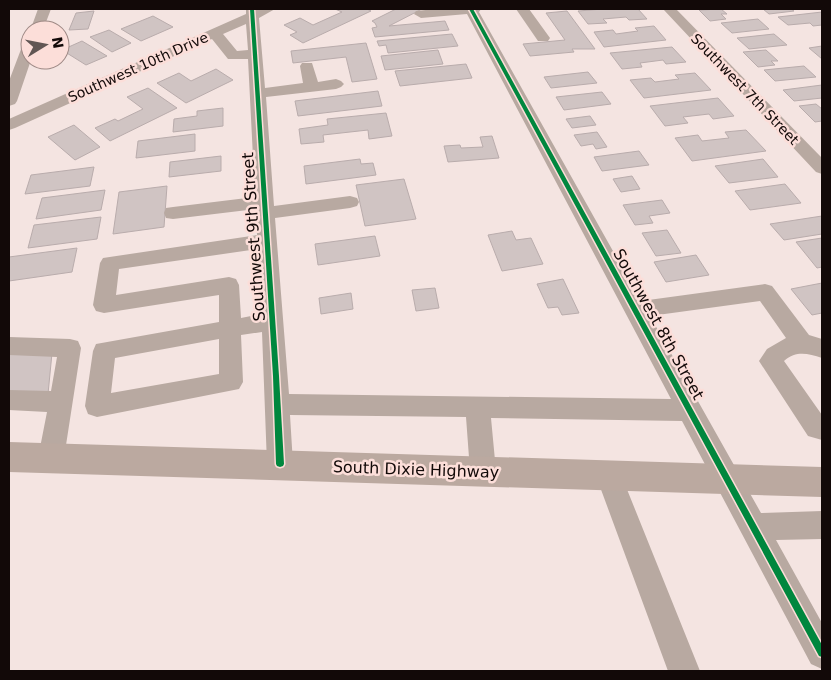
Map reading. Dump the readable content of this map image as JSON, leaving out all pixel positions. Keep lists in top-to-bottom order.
{
  "streets": {
    "main road": ["South Dixie Highway"],
    "street": [
      "Southwest 10th Drive",
      "Southwest 7th Street",
      "Southwest 9th Street",
      "Southwest 8th Street"
    ]
  },
  "crossings": [
    ["Southwest 10th Drive", "Southwest 9th Street"],
    ["Southwest 9th Street", "South Dixie Highway"],
    ["Southwest 8th Street", "South Dixie Highway"]
  ],
  "north": "right"
}
